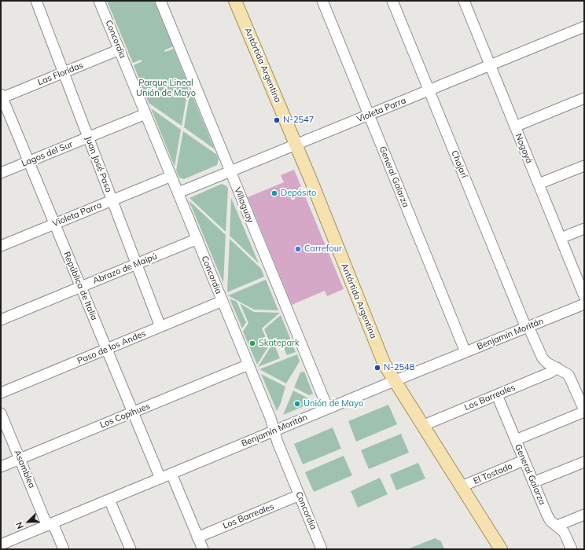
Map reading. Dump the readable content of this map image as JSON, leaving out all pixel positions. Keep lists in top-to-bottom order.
{
  "streets": {
    "main road": ["Antártida Argentina"],
    "street": [
      "Concordia",
      "Las Floridas",
      "Violeta Parra",
      "Nogoyá",
      "Lagos del Sur",
      "Juan José Paso",
      "Chajarí",
      "General Galarza",
      "Villaguay",
      "Abrazo de Maipú",
      "República de Italia",
      "Benjamín Moritán",
      "Paso de los Andes",
      "Los Barreales",
      "Los Copihues",
      "Asamblea",
      "El Tostado"
    ]
  },
  "crossings": [
    ["Concordia", "Las Floridas"],
    ["Concordia", "Violeta Parra"],
    ["Concordia", "Lagos del Sur"],
    ["Concordia", "Abrazo de Maipú"],
    ["Concordia", "Benjamín Moritán"],
    ["Concordia", "Paso de los Andes"],
    ["Concordia", "Los Barreales"],
    ["Concordia", "Los Copihues"],
    ["Antártida Argentina", "Violeta Parra"],
    ["Antártida Argentina", "Benjamín Moritán"],
    ["Antártida Argentina", "Los Barreales"],
    ["Antártida Argentina", "El Tostado"],
    ["Las Floridas", "Juan José Paso"],
    ["Las Floridas", "República de Italia"],
    ["Violeta Parra", "Nogoyá"],
    ["Violeta Parra", "Juan José Paso"],
    ["Violeta Parra", "Chajarí"],
    ["Violeta Parra", "General Galarza"],
    ["Violeta Parra", "Villaguay"],
    ["Violeta Parra", "República de Italia"],
    ["Lagos del Sur", "Juan José Paso"],
    ["Lagos del Sur", "República de Italia"],
    ["Juan José Paso", "Abrazo de Maipú"],
    ["Juan José Paso", "Paso de los Andes"],
    ["Chajarí", "Benjamín Moritán"],
    ["Chajarí", "Los Barreales"],
    ["General Galarza", "Benjamín Moritán"],
    ["General Galarza", "Los Barreales"],
    ["General Galarza", "El Tostado"],
    ["Villaguay", "Benjamín Moritán"],
    ["Abrazo de Maipú", "República de Italia"],
    ["República de Italia", "Benjamín Moritán"],
    ["República de Italia", "Paso de los Andes"],
    ["República de Italia", "Los Copihues"],
    ["Benjamín Moritán", "Asamblea"],
    ["Los Copihues", "Asamblea"]
  ],
  "parks": ["Parque Lineal Unión de Mayo"],
  "places": [
    "N-2547",
    "Depósito",
    "Carrefour",
    "Skatepark",
    "N-2548",
    "Unión de Mayo"
  ],
  "north": "bottom left"
}
